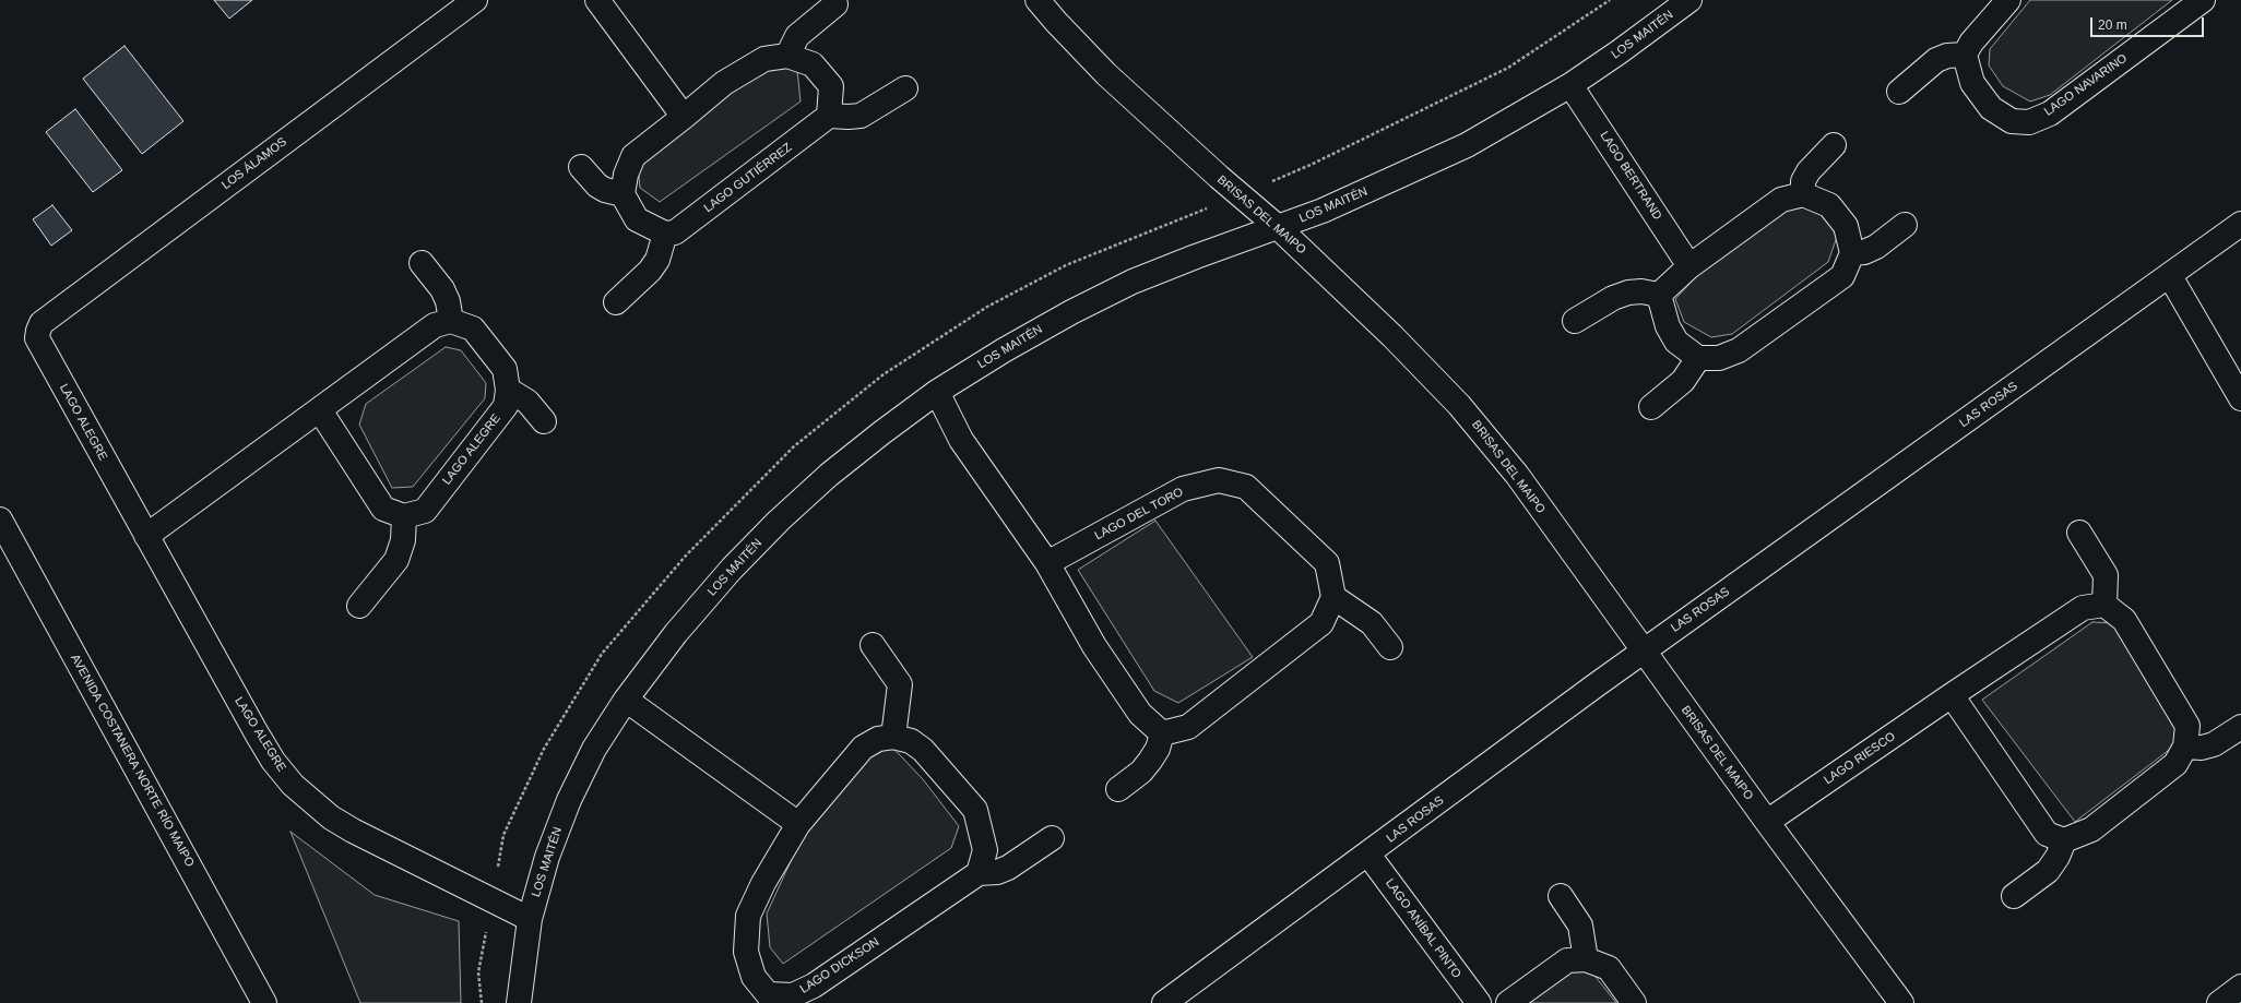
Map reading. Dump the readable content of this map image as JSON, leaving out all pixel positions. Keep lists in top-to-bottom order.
{
  "streets": {
    "street": [
      "LOS MAITÉN",
      "LAGO NAVARINO",
      "LOS ÁLAMOS",
      "LAGO BERTRAND",
      "LAGO GUTIÉRREZ",
      "BRISAS DEL MAIPO",
      "LAS ROSAS",
      "LAGO ALEGRE",
      "LAGO DEL TORO",
      "LAGO RIESCO",
      "AVENIDA COSTANERA NORTE RÍO MAIPO",
      "LAGO ANÍBAL PINTO",
      "LAGO DICKSON"
    ]
  },
  "crossings": [
    ["LOS MAITÉN", "LAGO BERTRAND"],
    ["LOS MAITÉN", "BRISAS DEL MAIPO"],
    ["LOS MAITÉN", "LAGO ALEGRE"],
    ["LOS ÁLAMOS", "LAGO ALEGRE"],
    ["BRISAS DEL MAIPO", "LAS ROSAS"],
    ["BRISAS DEL MAIPO", "LAGO RIESCO"],
    ["LAS ROSAS", "LAGO ANÍBAL PINTO"]
  ],
  "scale_bar": "20 m"
}
